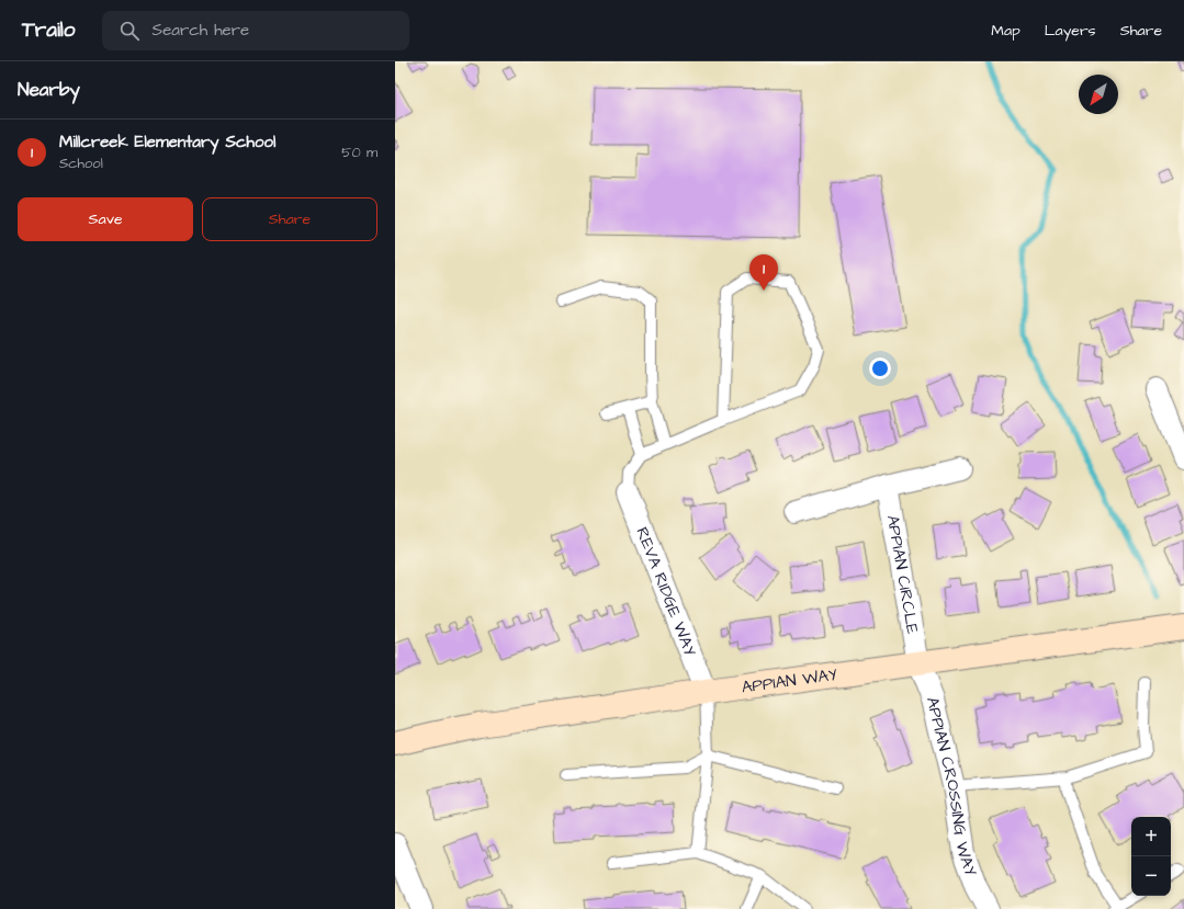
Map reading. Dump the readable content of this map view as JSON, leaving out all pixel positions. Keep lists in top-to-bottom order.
{
  "streets": {
    "street": [
      "APPIAN CIRCLE",
      "REVA RIDGE WAY",
      "APPIAN WAY",
      "APPIAN CROSSING WAY"
    ]
  },
  "crossings": [
    ["APPIAN CIRCLE", "APPIAN WAY"],
    ["APPIAN CIRCLE", "APPIAN CROSSING WAY"],
    ["REVA RIDGE WAY", "APPIAN WAY"],
    ["APPIAN WAY", "APPIAN CROSSING WAY"]
  ],
  "north": "bottom left",
  "page": {
    "header": "Trailo",
    "search": "Search here",
    "nav": ["Map", "Layers", "Share"],
    "heading": "Nearby",
    "list": [
      {
        "mark": "1",
        "name": "Millcreek Elementary School",
        "note": "School",
        "value": "50 m"
      }
    ],
    "buttons": ["Save", "Share"],
    "pins": "1",
    "map_buttons": ["+", "−"]
  }
}
